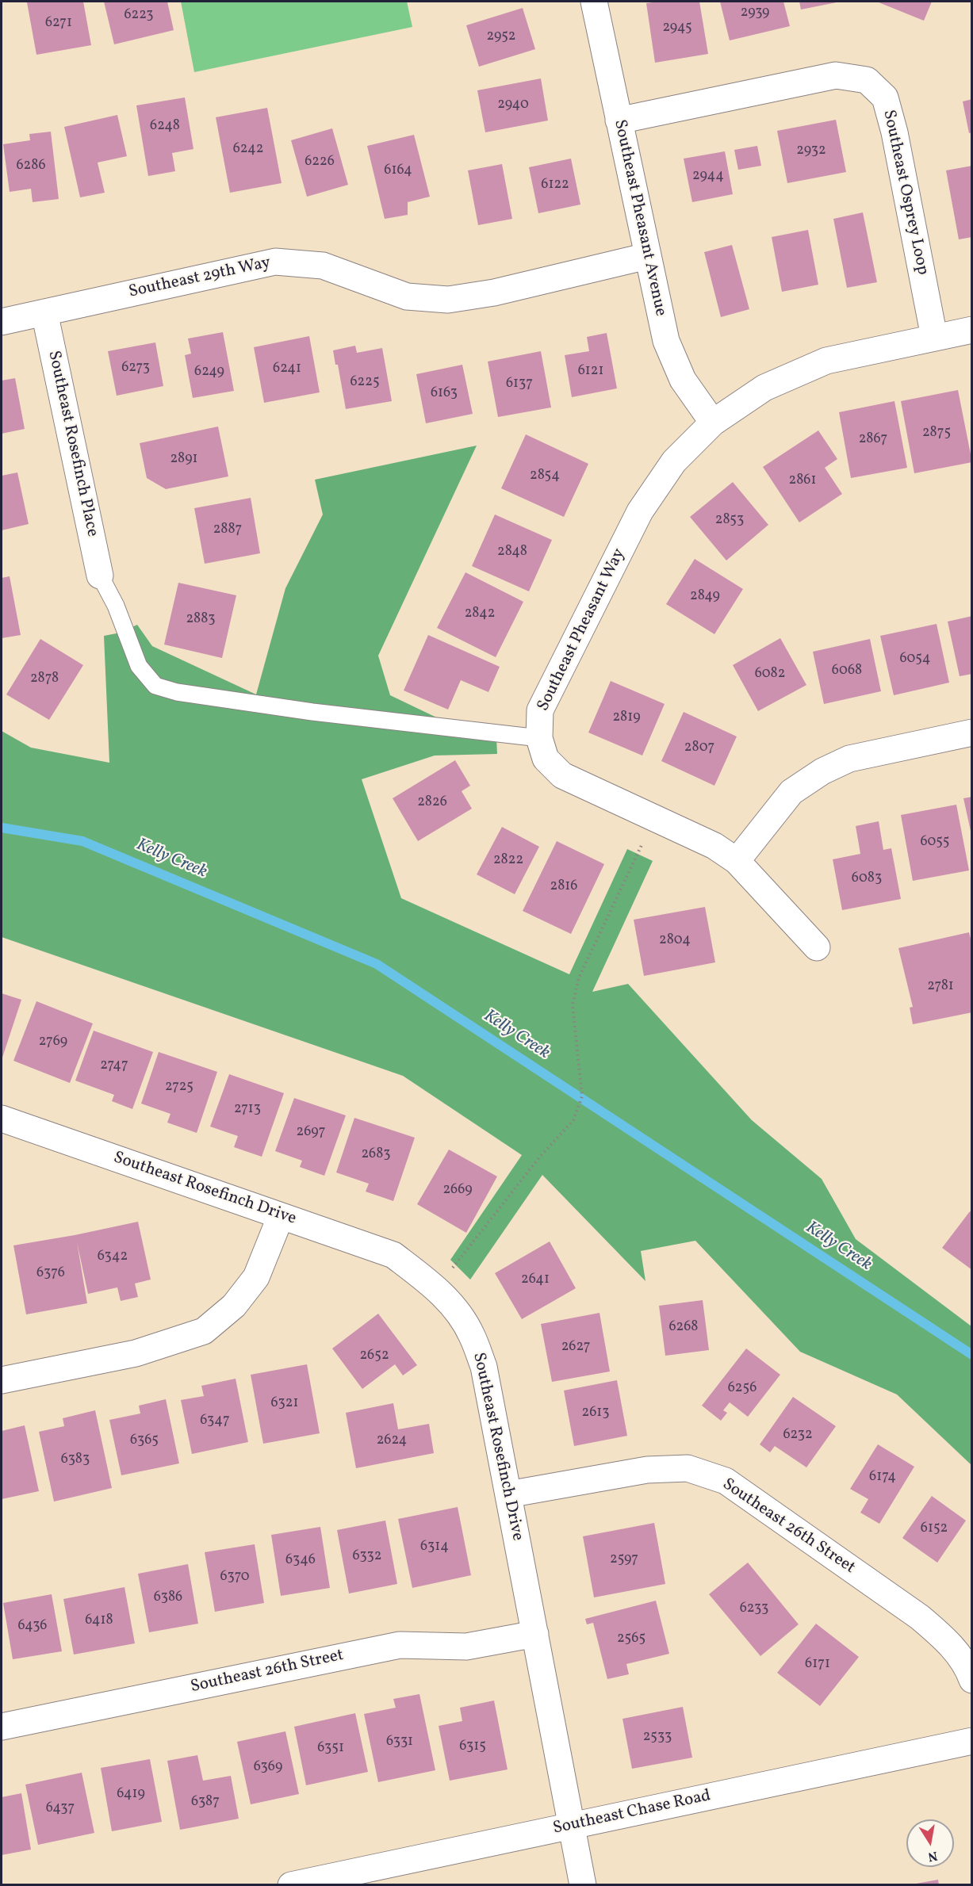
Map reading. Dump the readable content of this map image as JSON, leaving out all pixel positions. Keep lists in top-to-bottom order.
{
  "streets": {
    "street": [
      "Southeast Osprey Loop",
      "Southeast Pheasant Avenue",
      "Southeast 29th Way",
      "Southeast Rosefinch Place",
      "Southeast Pheasant Way",
      "Southeast Rosefinch Drive",
      "Southeast 26th Street",
      "Southeast Chase Road"
    ]
  },
  "crossings": [
    ["Southeast Osprey Loop", "Southeast Pheasant Avenue"],
    ["Southeast Osprey Loop", "Southeast Pheasant Way"],
    ["Southeast Pheasant Avenue", "Southeast 29th Way"],
    ["Southeast Pheasant Avenue", "Southeast Pheasant Way"],
    ["Southeast 29th Way", "Southeast Rosefinch Place"],
    ["Southeast Rosefinch Drive", "Southeast 26th Street"],
    ["Southeast Rosefinch Drive", "Southeast Chase Road"]
  ],
  "water": ["Kelly Creek"],
  "house_numbers": [
    "2939",
    "6223",
    "6271",
    "2945",
    "2952",
    "2940",
    "6248",
    "6242",
    "2932",
    "6226",
    "6286",
    "6164",
    "2944",
    "6122",
    "6273",
    "6241",
    "6121",
    "6249",
    "6225",
    "6137",
    "6163",
    "2875",
    "2867",
    "2891",
    "2854",
    "2861",
    "2853",
    "2887",
    "2848",
    "2849",
    "2842",
    "2883",
    "6054",
    "6068",
    "6082",
    "2878",
    "2819",
    "2807",
    "2826",
    "6055",
    "2822",
    "6083",
    "2816",
    "2804",
    "2781",
    "2769",
    "2747",
    "2725",
    "2713",
    "2697",
    "2683",
    "2669",
    "6342",
    "6376",
    "2641",
    "6268",
    "2627",
    "2652",
    "6256",
    "6321",
    "2613",
    "6347",
    "6232",
    "6365",
    "2624",
    "6383",
    "6174",
    "6152",
    "6314",
    "6332",
    "2597",
    "6346",
    "6370",
    "6386",
    "6233",
    "6418",
    "6436",
    "2565",
    "6171",
    "2533",
    "6331",
    "6315",
    "6351",
    "6369",
    "6419",
    "6387",
    "6437"
  ],
  "north": "bottom"
}
